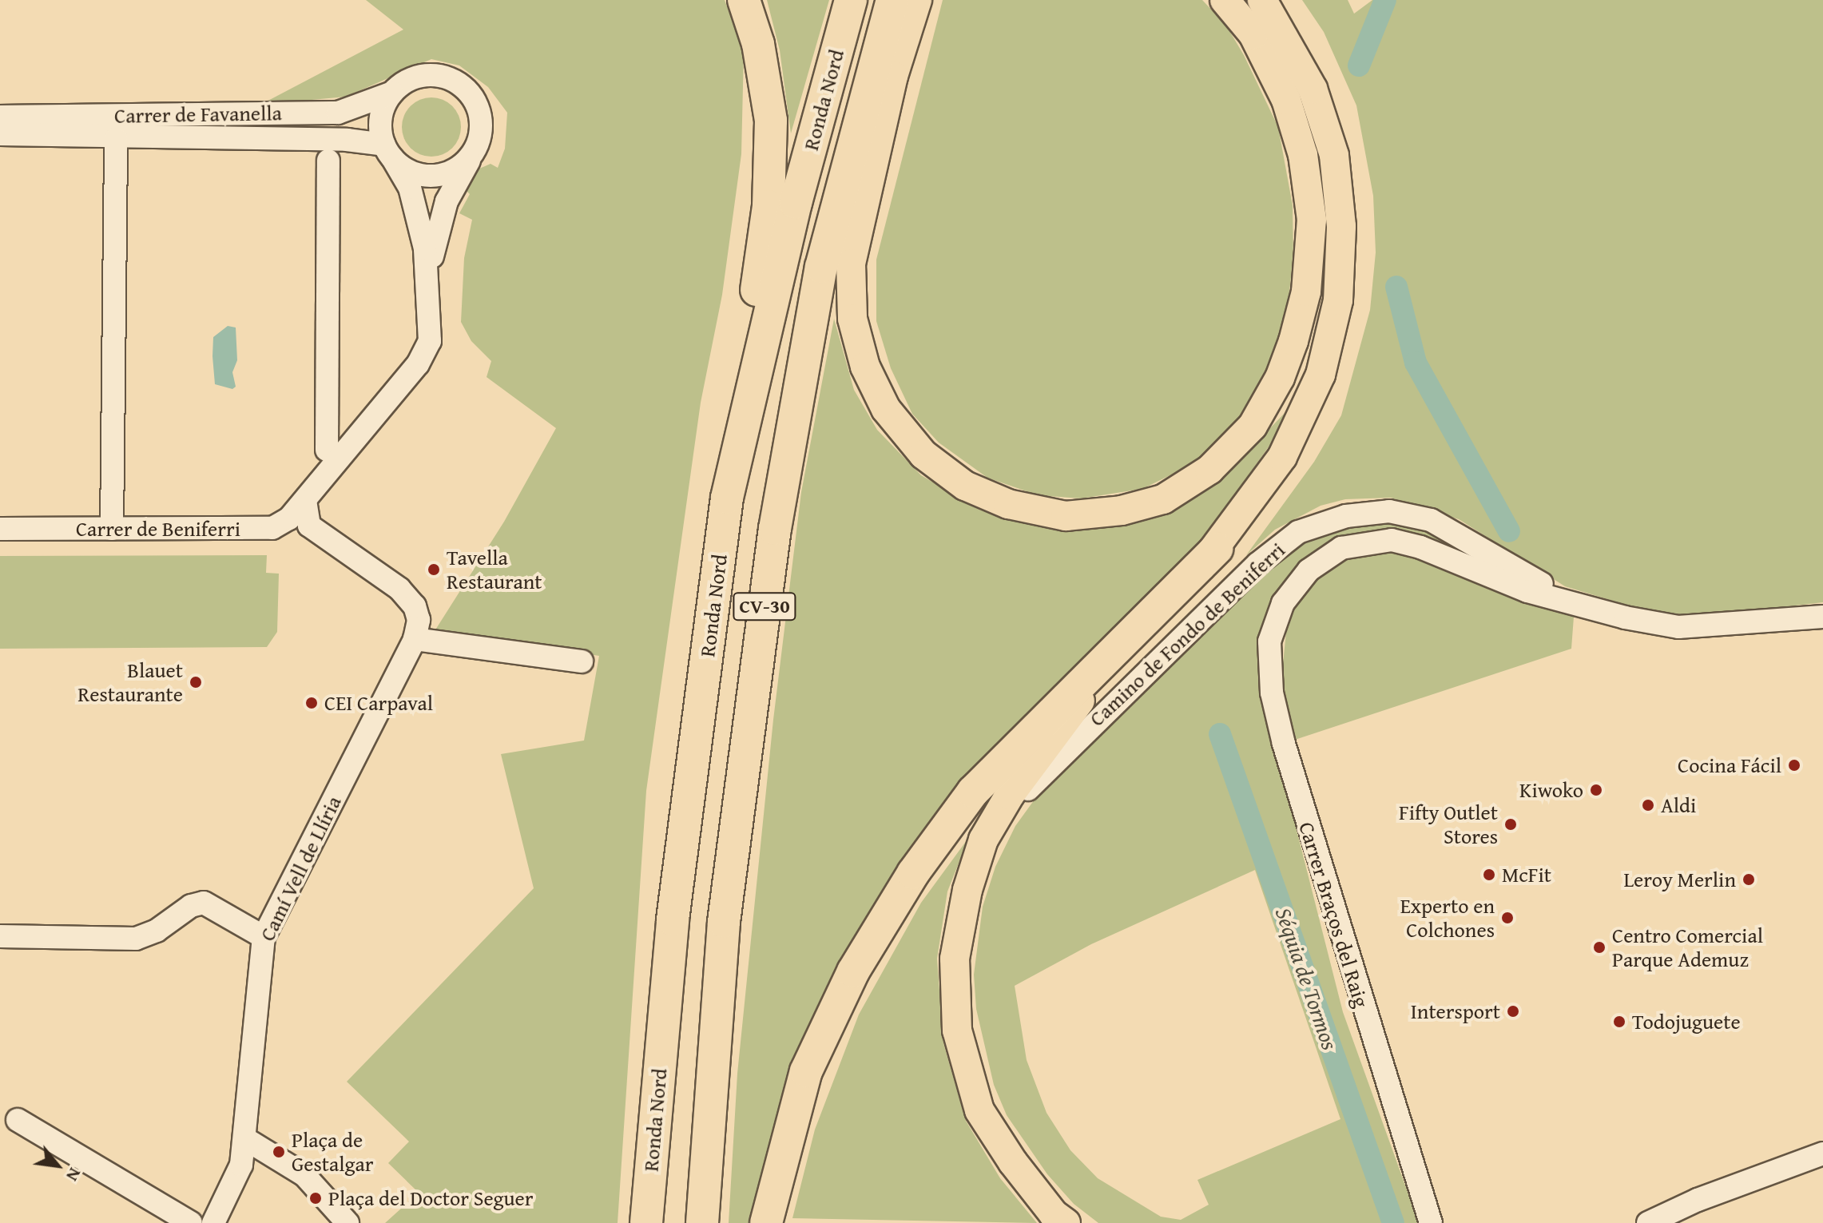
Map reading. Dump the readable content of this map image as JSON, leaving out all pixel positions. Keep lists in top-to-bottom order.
{
  "streets": {
    "highway": ["Ronda Nord", "CV-30"],
    "street": [
      "Carrer de Favanella",
      "Carrer de Beniferri",
      "Camino de Fondo de Beniferri",
      "Camí Vell de Llíria",
      "Carrer Braços del Raig"
    ]
  },
  "crossings": [
    ["Carrer de Favanella", "Carrer de Beniferri"],
    ["Camino de Fondo de Beniferri", "Carrer Braços del Raig"]
  ],
  "water": ["Séquia de Tormos"],
  "places": [
    "Tavella Restaurant",
    "Blauet Restaurante",
    "CEI Carpaval",
    "Cocina Fácil",
    "Kiwoko",
    "Aldi",
    "Fifty Outlet Stores",
    "McFit",
    "Leroy Merlin",
    "Experto en Colchones",
    "Centro Comercial Parque Ademuz",
    "Intersport",
    "Todojuguete",
    "Plaça de Gestalgar",
    "Plaça del Doctor Seguer"
  ],
  "north": "bottom right"
}
